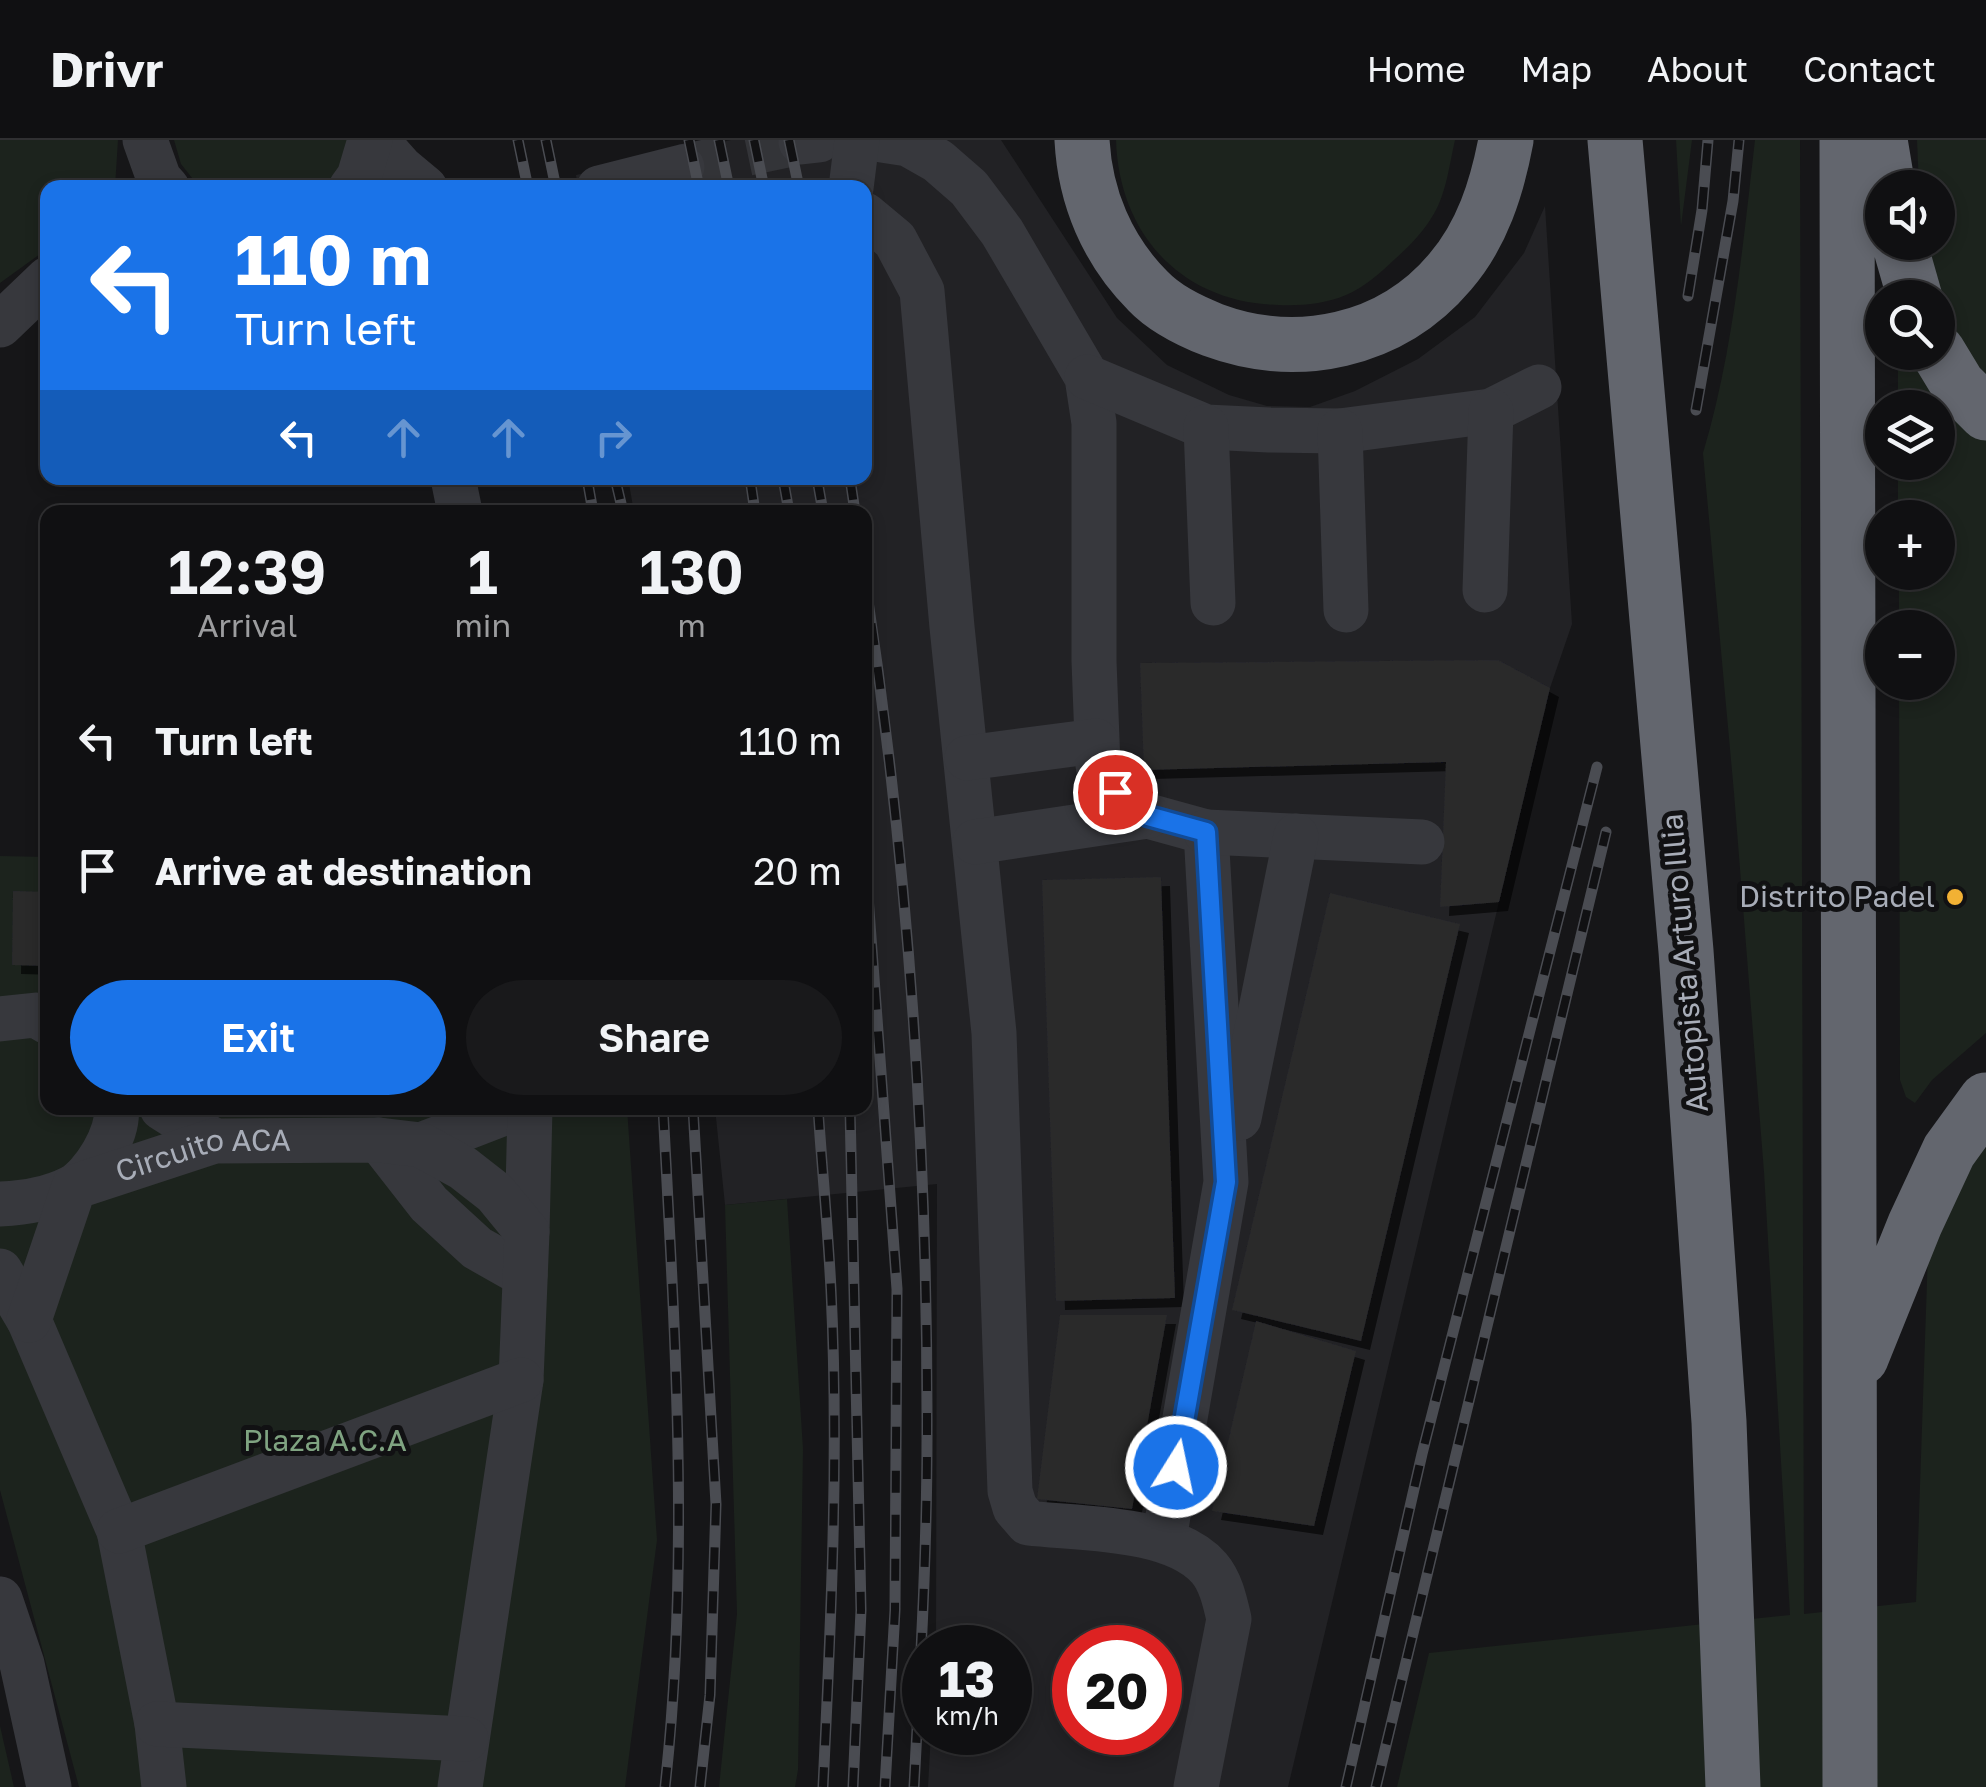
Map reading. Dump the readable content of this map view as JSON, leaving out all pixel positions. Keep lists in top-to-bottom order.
{
  "streets": {
    "highway": ["Autopista Arturo Illia"],
    "street": ["Circuito ACA"]
  },
  "parks": ["Plaza A.C.A"],
  "places": ["Distrito Padel"],
  "page": {
    "header": "Drivr",
    "nav": [
      "Home",
      "Map",
      "About",
      "Contact"
    ],
    "map_buttons": ["+", "−"],
    "turn": ["110 m", "Turn left"],
    "eta": [
      "12:39",
      "Arrival",
      "1",
      "min",
      "130",
      "m"
    ],
    "list": [
      {
        "name": "Turn left",
        "value": "110 m"
      },
      {
        "name": "Arrive at destination",
        "value": "20 m"
      }
    ],
    "buttons": ["Exit", "Share"],
    "speed": "13 km/h",
    "limit": "20"
  }
}
